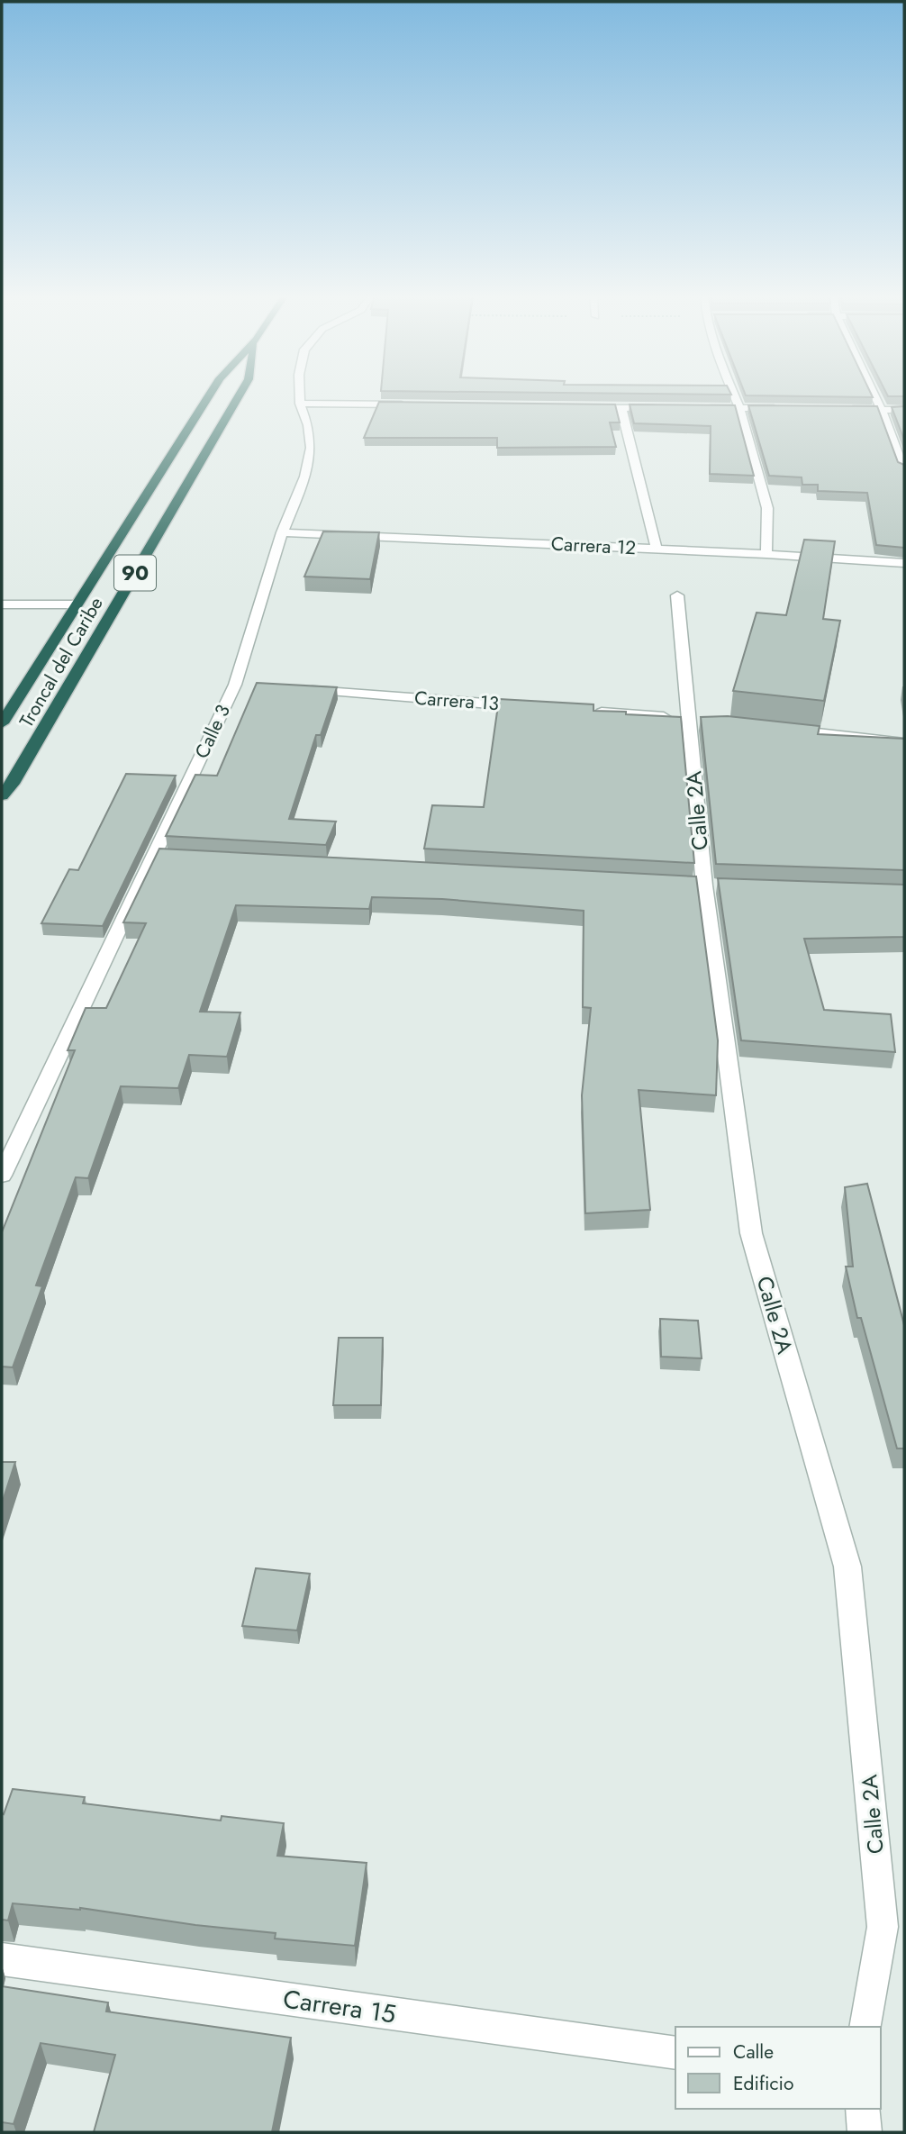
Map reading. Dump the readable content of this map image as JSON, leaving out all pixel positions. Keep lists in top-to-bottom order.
{
  "streets": {
    "highway": ["90", "Troncal del Caribe"],
    "street": [
      "Carrera 12",
      "Carrera 13",
      "Calle 3",
      "Calle 2A",
      "Carrera 15"
    ]
  },
  "crossings": [
    ["Carrera 12", "Calle 3"]
  ],
  "legend": ["Calle", "Edificio"]
}
